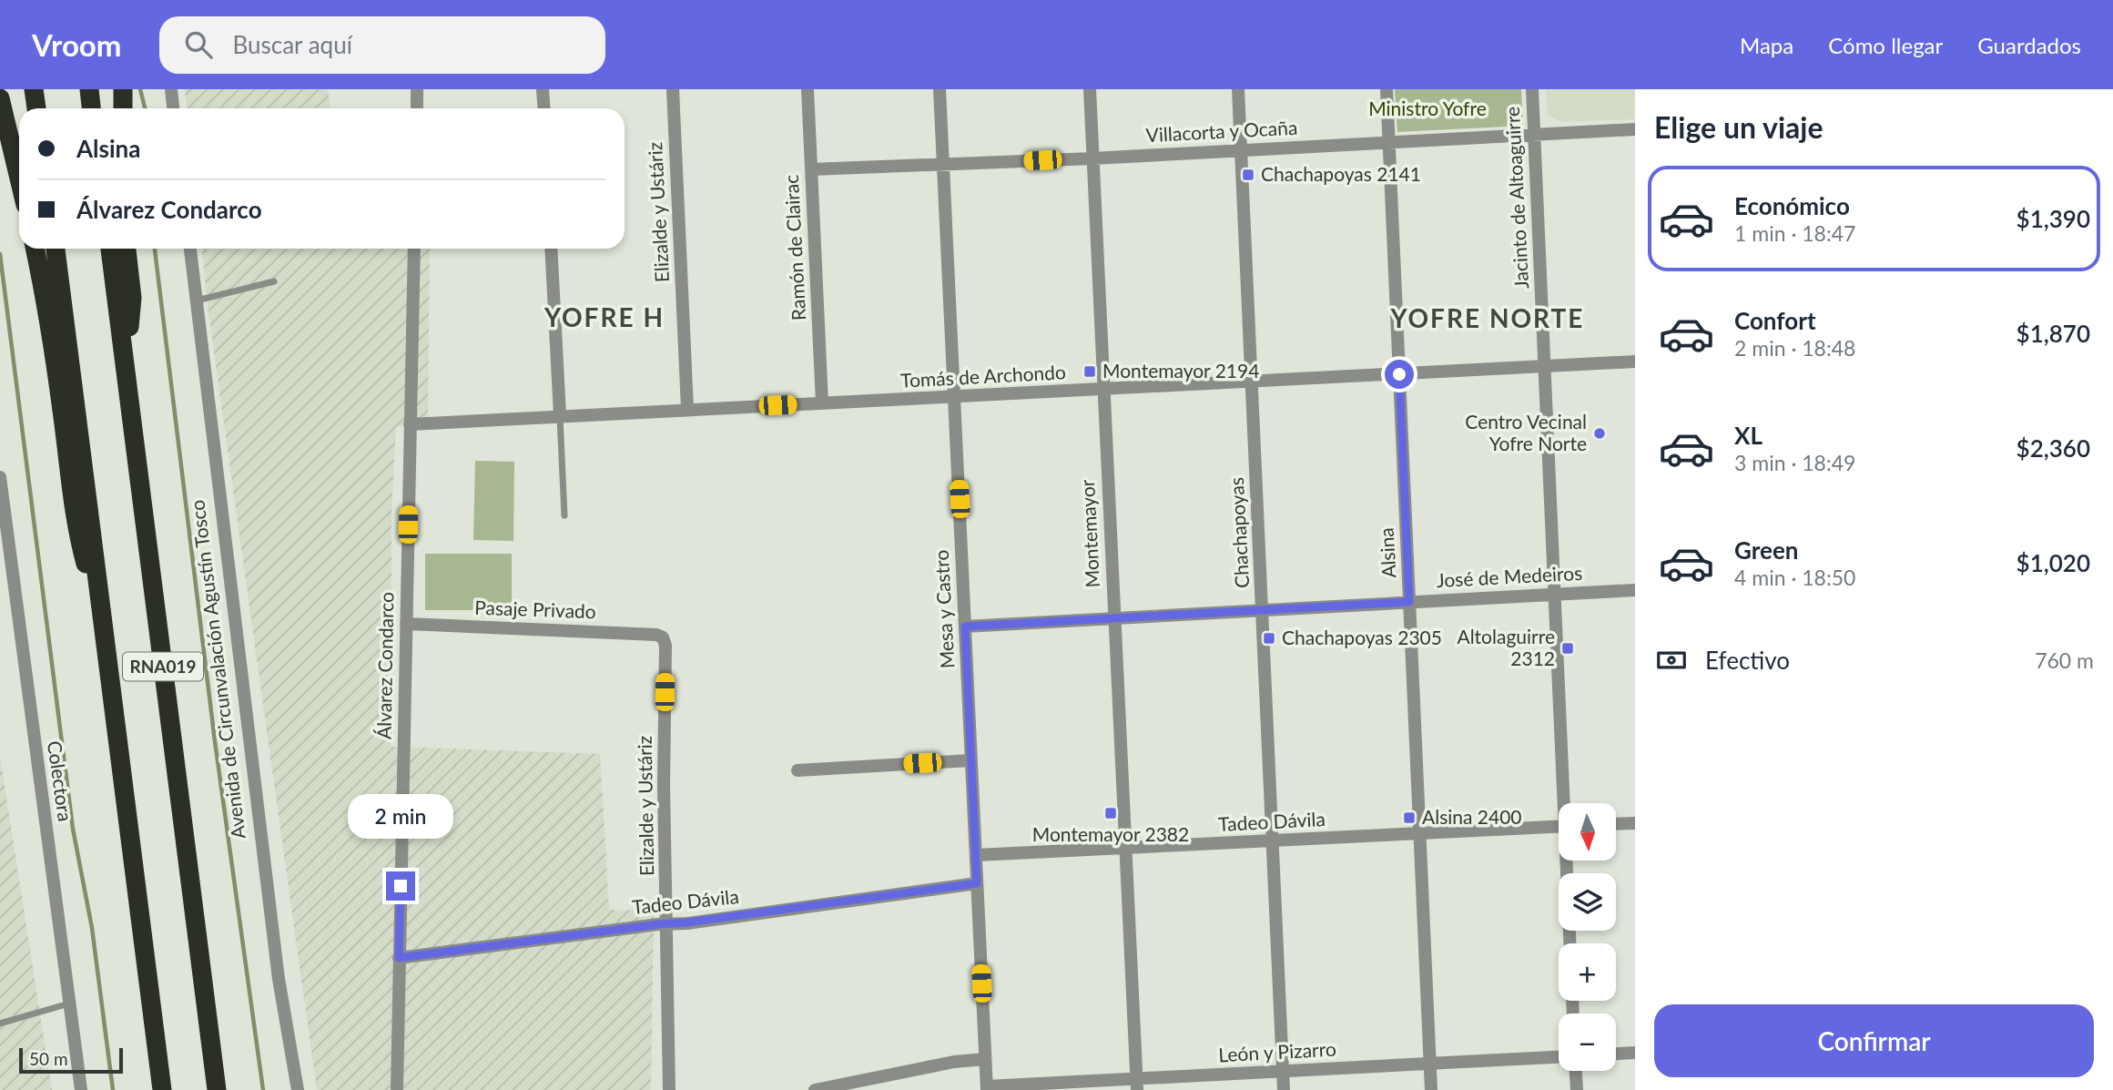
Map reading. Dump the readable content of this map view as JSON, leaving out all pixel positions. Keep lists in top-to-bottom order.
{
  "streets": {
    "highway": ["RNA019"],
    "street": [
      "Villacorta y Ocaña",
      "Jacinto de Altoaguirre",
      "Elizalde y Ustáriz",
      "Ramón de Clairac",
      "Tomás de Archondo",
      "Chachapoyas",
      "Montemayor",
      "Alsina",
      "José de Medeiros",
      "Mesa y Castro",
      "Pasaje Privado",
      "Álvarez Condarco",
      "Avenida de Circunvalación Agustín Tosco",
      "Colectora",
      "Tadeo Dávila",
      "León y Pizarro"
    ]
  },
  "crossings": [
    ["Villacorta y Ocaña", "Jacinto de Altoaguirre"],
    ["Villacorta y Ocaña", "Ramón de Clairac"],
    ["Villacorta y Ocaña", "Chachapoyas"],
    ["Villacorta y Ocaña", "Montemayor"],
    ["Villacorta y Ocaña", "Alsina"],
    ["Villacorta y Ocaña", "Mesa y Castro"],
    ["Jacinto de Altoaguirre", "Tomás de Archondo"],
    ["Jacinto de Altoaguirre", "José de Medeiros"],
    ["Elizalde y Ustáriz", "Tomás de Archondo"],
    ["Elizalde y Ustáriz", "Pasaje Privado"],
    ["Elizalde y Ustáriz", "Tadeo Dávila"],
    ["Ramón de Clairac", "Tomás de Archondo"],
    ["Tomás de Archondo", "Chachapoyas"],
    ["Tomás de Archondo", "Montemayor"],
    ["Tomás de Archondo", "Alsina"],
    ["Tomás de Archondo", "Mesa y Castro"],
    ["Tomás de Archondo", "Álvarez Condarco"],
    ["Chachapoyas", "José de Medeiros"],
    ["Chachapoyas", "Tadeo Dávila"],
    ["Chachapoyas", "León y Pizarro"],
    ["Montemayor", "José de Medeiros"],
    ["Montemayor", "Tadeo Dávila"],
    ["Montemayor", "León y Pizarro"],
    ["Alsina", "José de Medeiros"],
    ["Alsina", "Tadeo Dávila"],
    ["Alsina", "León y Pizarro"],
    ["José de Medeiros", "Mesa y Castro"],
    ["Mesa y Castro", "Tadeo Dávila"],
    ["Mesa y Castro", "León y Pizarro"],
    ["Pasaje Privado", "Álvarez Condarco"],
    ["Álvarez Condarco", "Tadeo Dávila"]
  ],
  "districts": ["YOFRE H", "YOFRE NORTE"],
  "parks": ["Ministro Yofre"],
  "places": {
    "transit": [
      "Chachapoyas 2141",
      "Montemayor 2194",
      "Chachapoyas 2305",
      "Altolaguirre 2312",
      "Montemayor 2382",
      "Alsina 2400"
    ],
    "other": ["Centro Vecinal Yofre Norte"]
  },
  "scale_bar": "50 m",
  "north": "bottom",
  "page": {
    "header": "Vroom",
    "search": "Buscar aquí",
    "nav": ["Mapa", "Cómo llegar", "Guardados"],
    "heading": "Elige un viaje",
    "banner": ["Alsina", "Álvarez Condarco"],
    "list": [
      {
        "name": "Económico",
        "note": "1 min · 18:47",
        "value": "$1,390"
      },
      {
        "name": "Confort",
        "note": "2 min · 18:48",
        "value": "$1,870"
      },
      {
        "name": "XL",
        "note": "3 min · 18:49",
        "value": "$2,360"
      },
      {
        "name": "Green",
        "note": "4 min · 18:50",
        "value": "$1,020"
      }
    ],
    "pay": ["Efectivo", "760 m"],
    "bubble": "2 min",
    "map_buttons": ["+", "−"],
    "buttons": "Confirmar",
    "scale": "50 m"
  }
}
